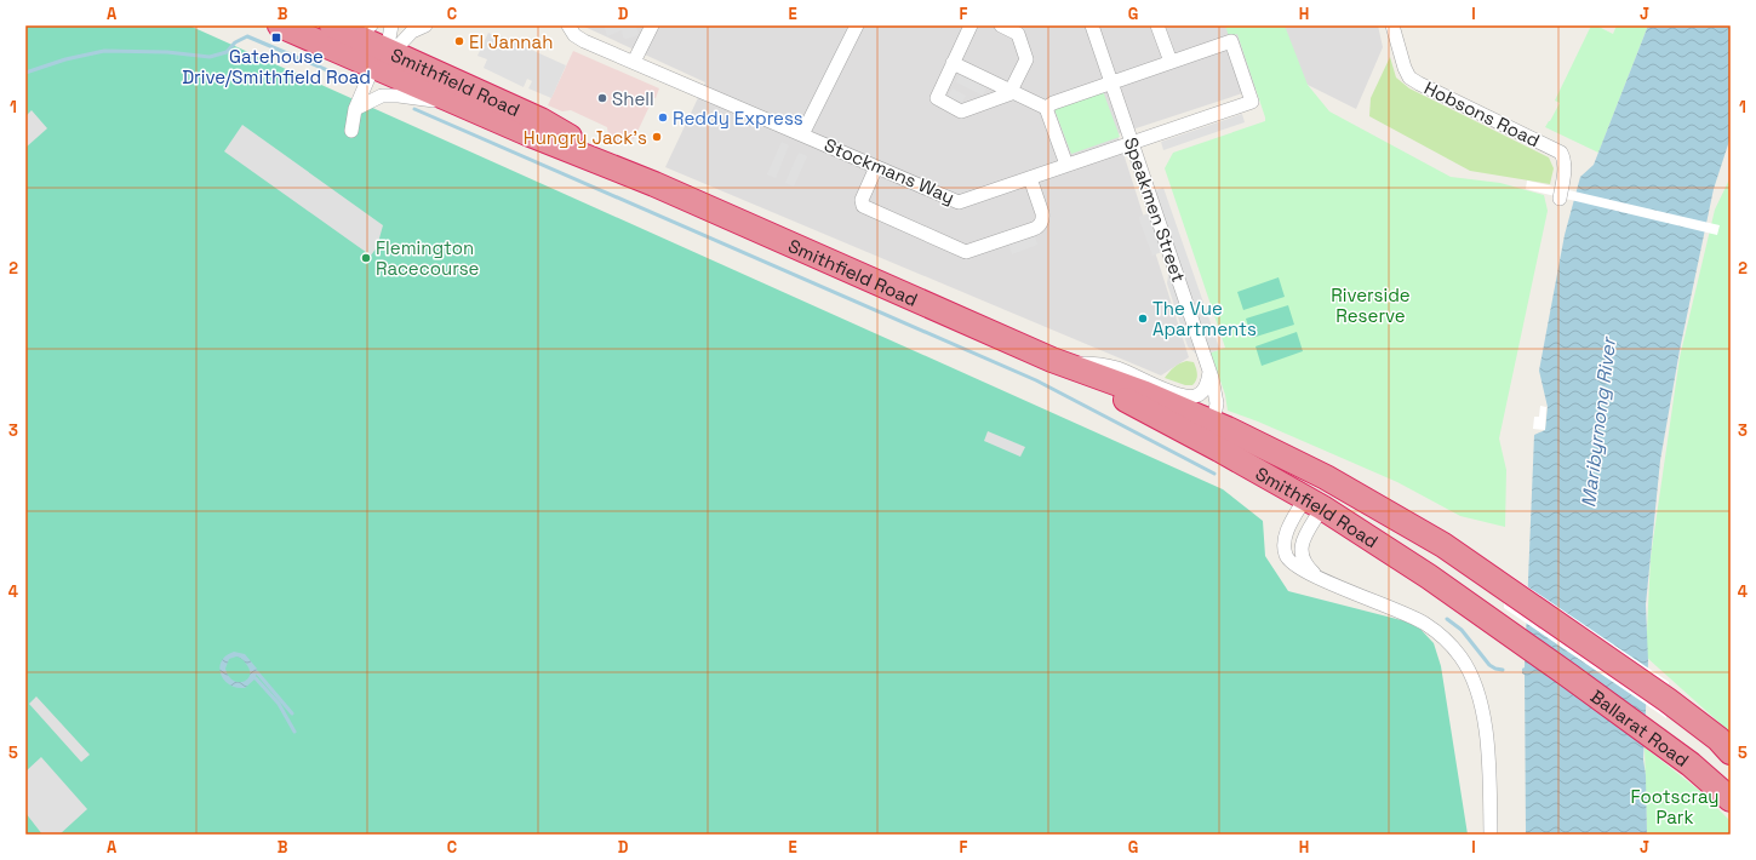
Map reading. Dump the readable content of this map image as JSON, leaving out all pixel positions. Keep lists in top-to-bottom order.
{
  "streets": {
    "highway": ["Smithfield Road", "Ballarat Road"],
    "street": ["Hobsons Road", "Stockmans Way", "Speakmen Street"]
  },
  "crossings": [
    ["Smithfield Road", "Speakmen Street"],
    ["Smithfield Road", "Ballarat Road"],
    ["Stockmans Way", "Speakmen Street"]
  ],
  "water": ["Maribyrnong River"],
  "parks": ["Riverside Reserve", "Footscray Park"],
  "places": {
    "transit": ["Gatehouse Drive/Smithfield Road"],
    "other": [
      "El Jannah",
      "Shell",
      "Reddy Express",
      "Hungry Jack's",
      "Flemington Racecourse",
      "The Vue Apartments"
    ]
  },
  "grid": {
    "columns": [
      "A",
      "B",
      "C",
      "D",
      "E",
      "F",
      "G",
      "H",
      "I",
      "J"
    ],
    "rows": [
      "1",
      "2",
      "3",
      "4",
      "5"
    ]
  }
}
